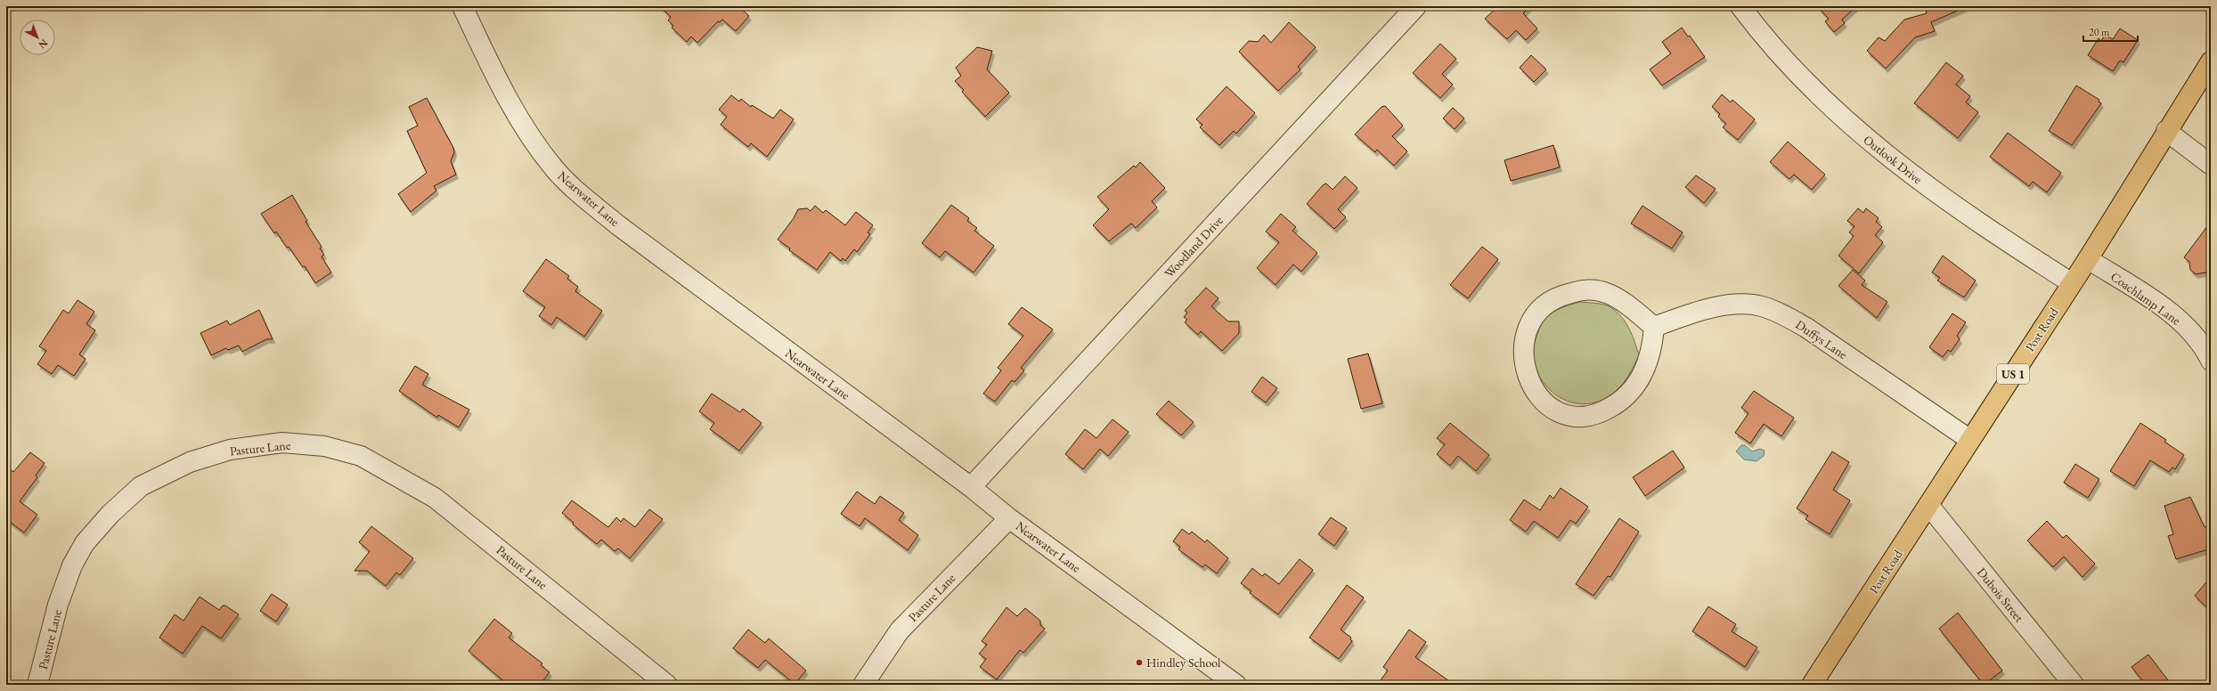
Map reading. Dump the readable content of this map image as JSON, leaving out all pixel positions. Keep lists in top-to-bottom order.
{
  "streets": {
    "main road": ["Post Road", "US 1"],
    "street": [
      "Outlook Drive",
      "Nearwater Lane",
      "Woodland Drive",
      "Coachlamp Lane",
      "Duffys Lane",
      "Pasture Lane",
      "Dubois Street"
    ]
  },
  "crossings": [
    ["Outlook Drive", "Post Road"],
    ["Nearwater Lane", "Woodland Drive"],
    ["Nearwater Lane", "Pasture Lane"],
    ["Coachlamp Lane", "Post Road"],
    ["Post Road", "Duffys Lane"],
    ["Post Road", "Dubois Street"]
  ],
  "places": ["Hindley School"],
  "scale_bar": "20 m",
  "north": "bottom right"
}
